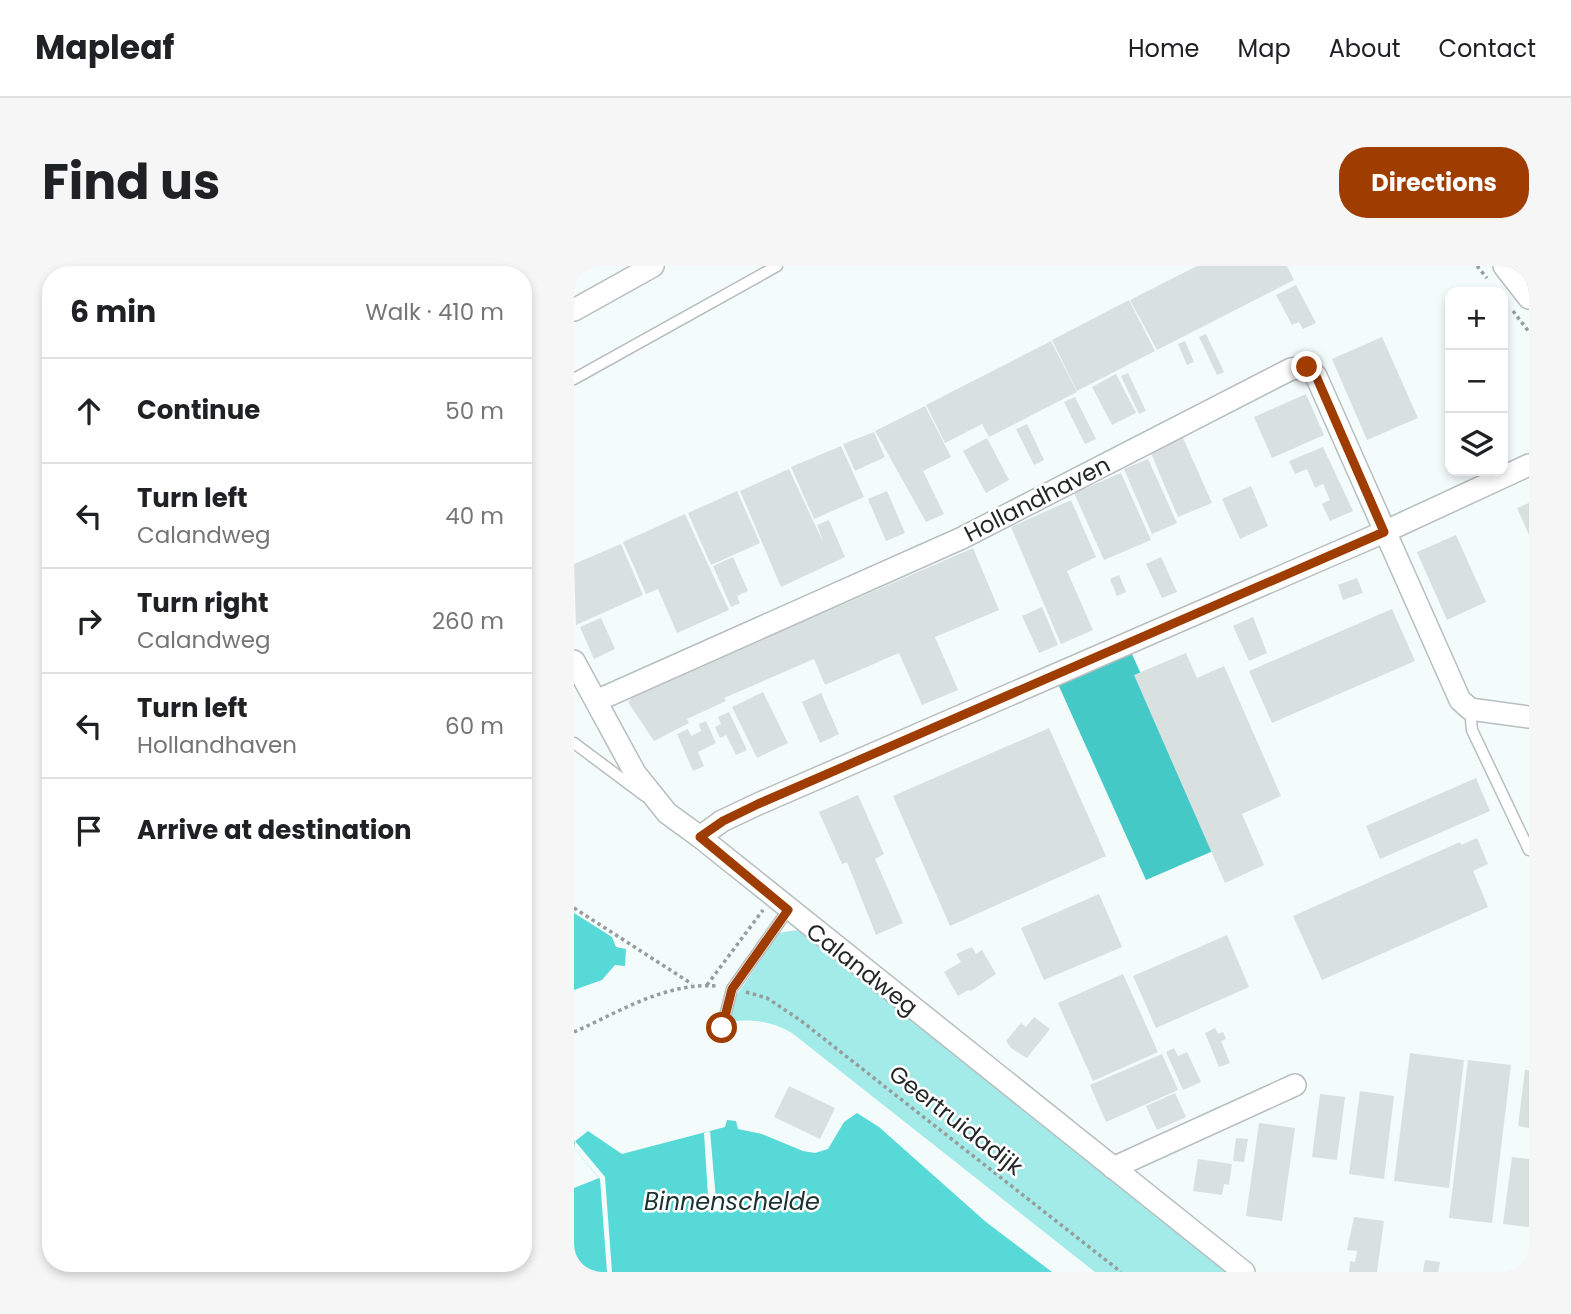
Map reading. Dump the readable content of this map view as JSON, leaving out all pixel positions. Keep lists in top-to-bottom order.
{
  "streets": {
    "street": ["Hollandhaven", "Calandweg"],
    "path": ["Geertruidadijk"]
  },
  "crossings": [
    ["Hollandhaven", "Calandweg"]
  ],
  "water": ["Binnenschelde"],
  "page": {
    "header": "Mapleaf",
    "nav": [
      "Home",
      "Map",
      "About",
      "Contact"
    ],
    "title": "Find us",
    "buttons": "Directions",
    "heading": ["6 min", "Walk · 410 m"],
    "map_buttons": ["+", "−"],
    "list": [
      ["Continue", "50 m"],
      ["Turn left", "Calandweg", "40 m"],
      ["Turn right", "Calandweg", "260 m"],
      ["Turn left", "Hollandhaven", "60 m"],
      "Arrive at destination"
    ]
  }
}
